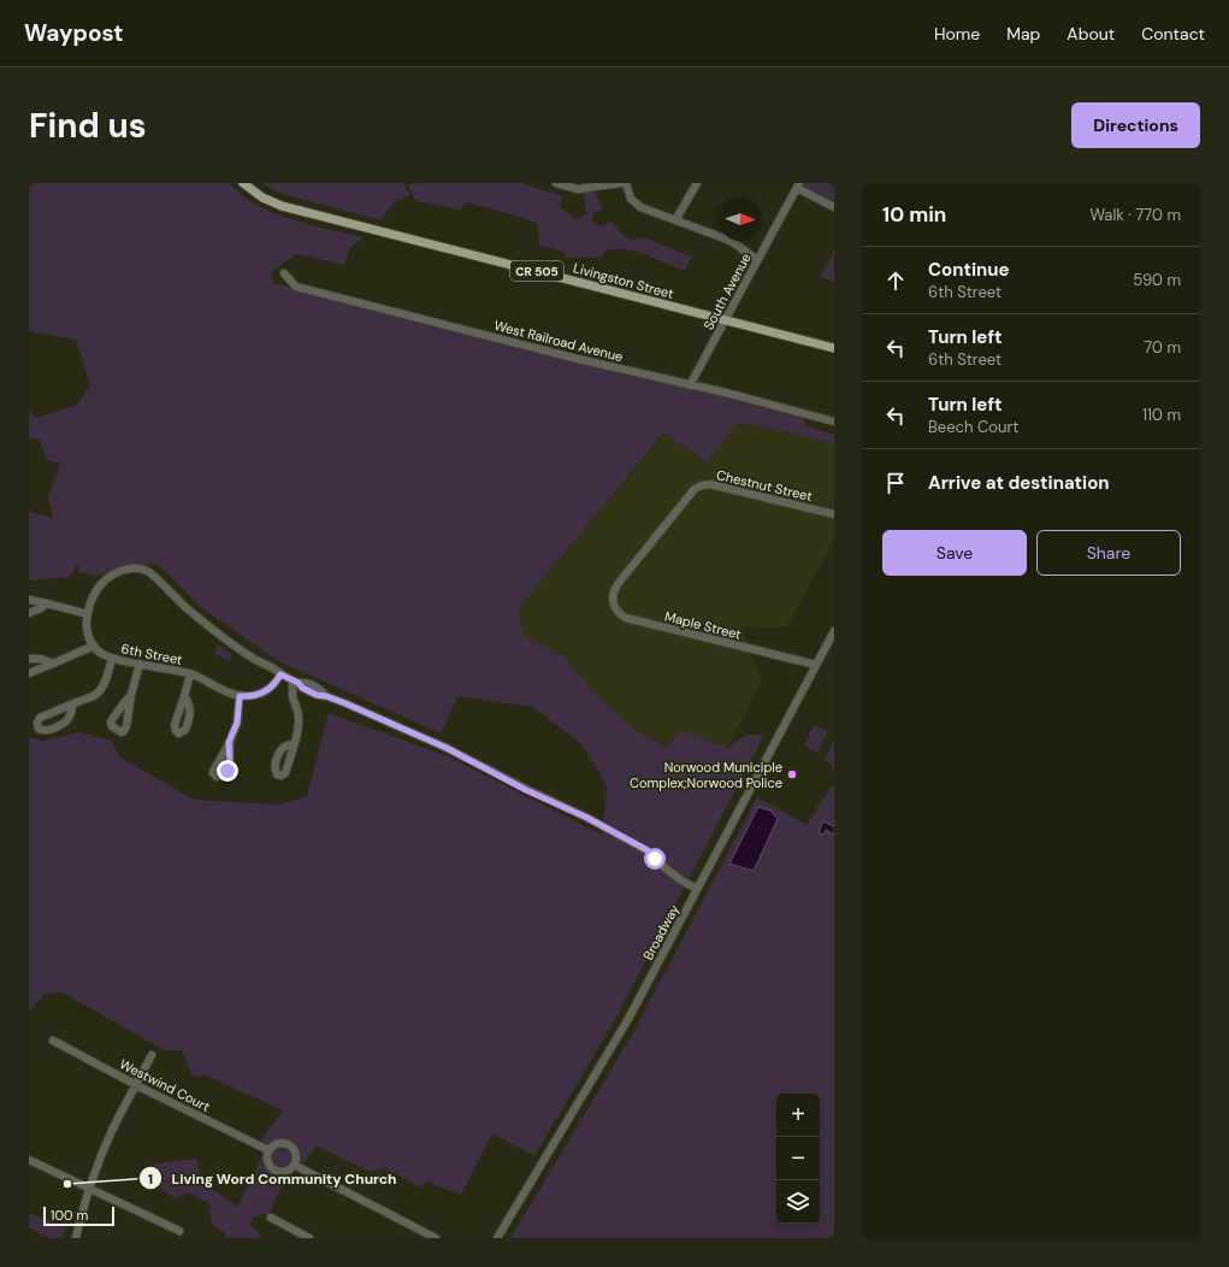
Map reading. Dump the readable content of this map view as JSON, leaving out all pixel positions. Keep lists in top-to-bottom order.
{
  "streets": {
    "main road": ["CR 505", "Livingston Street"],
    "street": [
      "South Avenue",
      "West Railroad Avenue",
      "Chestnut Street",
      "Maple Street",
      "6th Street",
      "Broadway",
      "Westwind Court"
    ]
  },
  "crossings": [
    ["Livingston Street", "South Avenue"],
    ["South Avenue", "West Railroad Avenue"],
    ["Chestnut Street", "Maple Street"],
    ["Maple Street", "Broadway"]
  ],
  "places": ["Norwood Municiple Complex;Norwood Police", "Living Word Community Church"],
  "scale_bar": "100 m",
  "north": "right",
  "page": {
    "header": "Waypost",
    "nav": [
      "Home",
      "Map",
      "About",
      "Contact"
    ],
    "buttons": [
      "Directions",
      ["Save", "Share"]
    ],
    "title": "Find us",
    "heading": ["10 min", "Walk · 770 m"],
    "list": [
      ["Continue", "6th Street", "590 m"],
      ["Turn left", "6th Street", "70 m"],
      ["Turn left", "Beech Court", "110 m"],
      "Arrive at destination"
    ],
    "map_buttons": ["+", "−"],
    "scale": "100 m"
  }
}
